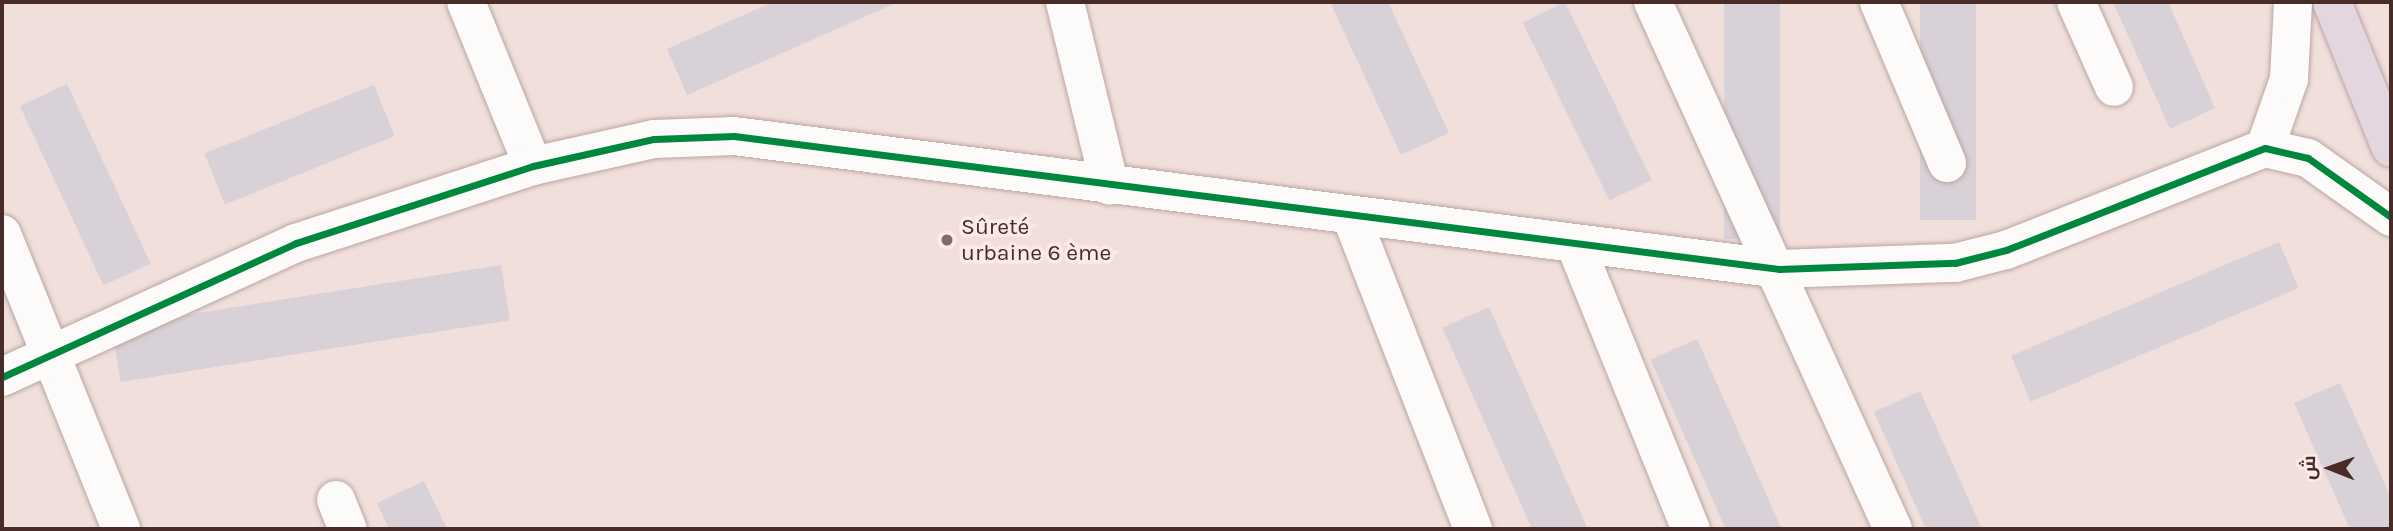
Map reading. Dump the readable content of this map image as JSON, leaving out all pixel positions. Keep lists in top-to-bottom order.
{
  "places": ["Sûreté urbaine 6 ème"],
  "north": "left"
}
